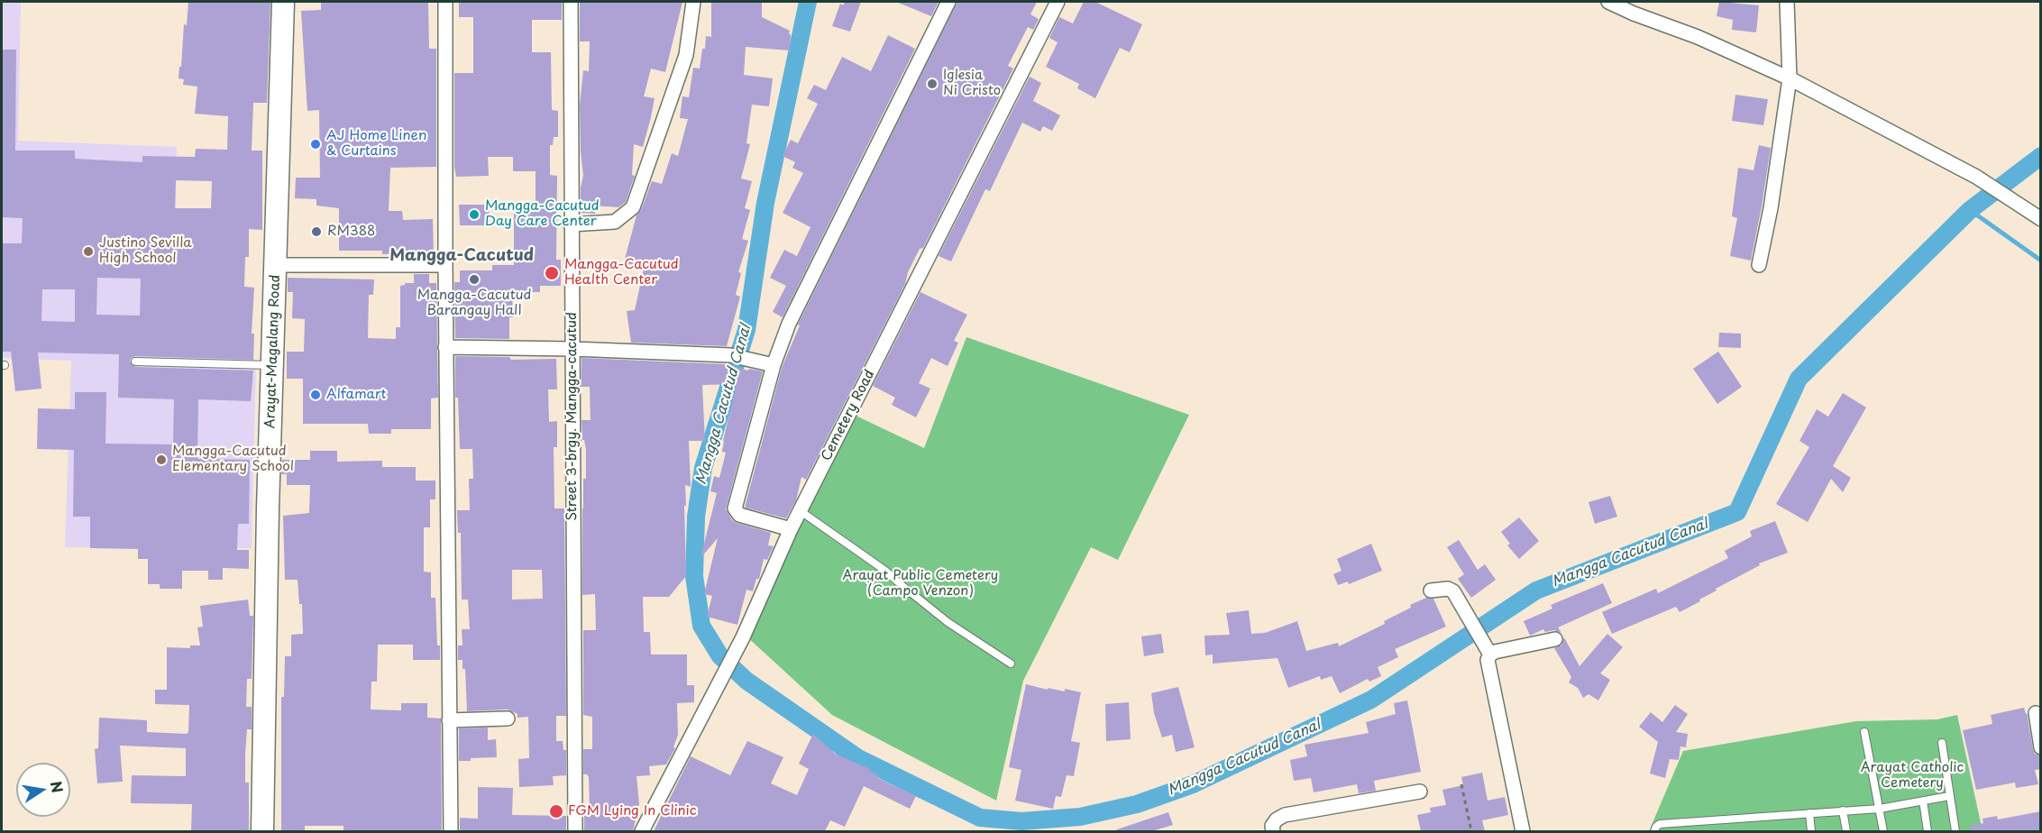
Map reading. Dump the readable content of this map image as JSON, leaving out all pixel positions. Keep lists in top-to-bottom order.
{
  "streets": {
    "main road": ["Arayat-Magalang Road"],
    "street": ["Cemetery Road", "Street 3-brgy. Mangga-cacutud"]
  },
  "districts": ["Mangga-Cacutud"],
  "water": ["Mangga Cacutud Canal"],
  "parks": ["Arayat Public Cemetery (Campo Venzon)", "Arayat Catholic Cemetery"],
  "places": [
    "Iglesia Ni Cristo",
    "AJ Home Linen & Curtains",
    "Mangga-Cacutud Day Care Center",
    "RM388",
    "Justino Sevilla High School",
    "Mangga-Cacutud Health Center",
    "Mangga-Cacutud Barangay Hall",
    "Alfamart",
    "Mangga-Cacutud Elementary School",
    "FGM Lying In Clinic"
  ],
  "north": "right"
}
